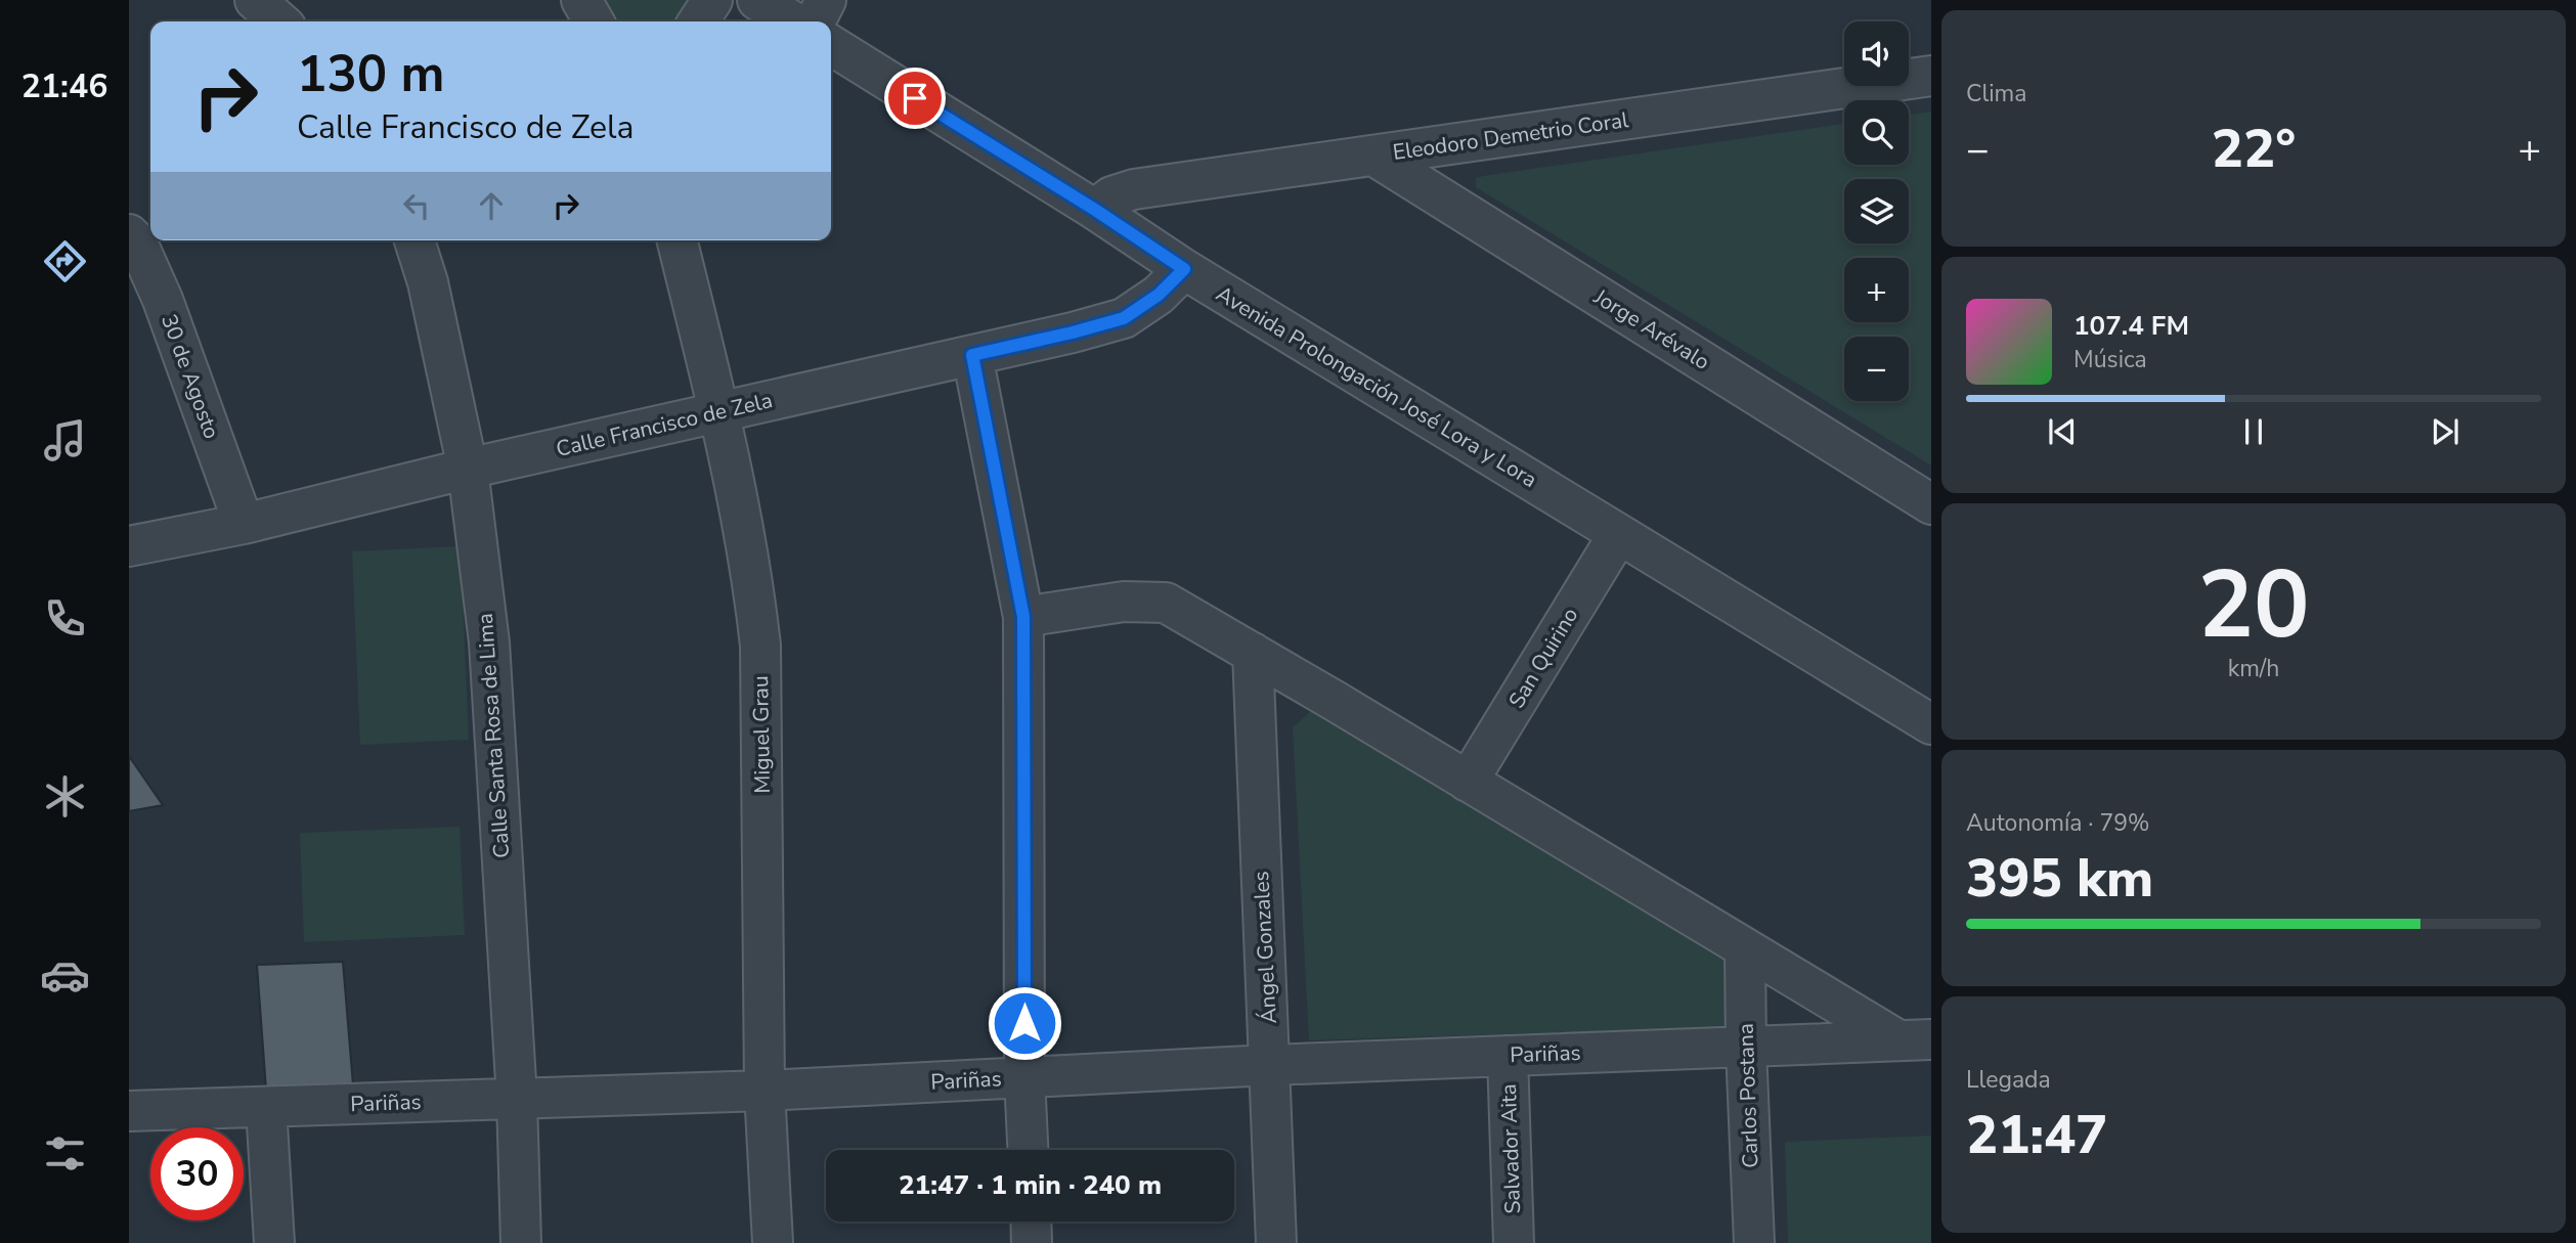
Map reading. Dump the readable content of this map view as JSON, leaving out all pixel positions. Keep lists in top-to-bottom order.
{
  "streets": {
    "street": [
      "Eleodoro Demetrio Coral",
      "Jorge Arévalo",
      "30 de Agosto",
      "Avenida Prolongación José Lora y Lora",
      "Calle Francisco de Zela",
      "San Quirino",
      "Miguel Grau",
      "Calle Santa Rosa de Lima",
      "Ángel Gonzales",
      "Pariñas",
      "Carlos Postana",
      "Salvador Aita"
    ]
  },
  "crossings": [
    ["Eleodoro Demetrio Coral", "Jorge Arévalo"],
    ["Eleodoro Demetrio Coral", "Avenida Prolongación José Lora y Lora"],
    ["30 de Agosto", "Calle Francisco de Zela"],
    ["Avenida Prolongación José Lora y Lora", "Calle Francisco de Zela"],
    ["Avenida Prolongación José Lora y Lora", "San Quirino"],
    ["Calle Francisco de Zela", "Miguel Grau"],
    ["Calle Francisco de Zela", "Calle Santa Rosa de Lima"],
    ["Miguel Grau", "Pariñas"],
    ["Calle Santa Rosa de Lima", "Pariñas"],
    ["Ángel Gonzales", "Pariñas"],
    ["Pariñas", "Carlos Postana"],
    ["Pariñas", "Salvador Aita"]
  ],
  "page": {
    "tabs": "21:46",
    "tile": [
      "Clima",
      ["20", "km/h"],
      ["Autonomía · 79%", "395 km"],
      ["Llegada", "21:47"]
    ],
    "map_buttons": ["+", "−"],
    "turn": ["130 m", "Calle Francisco de Zela"],
    "heat": ["−", "22°", "+"],
    "song": ["107.4 FM", "Música"],
    "limit": "30",
    "trip": "21:47 · 1 min · 240 m"
  }
}
